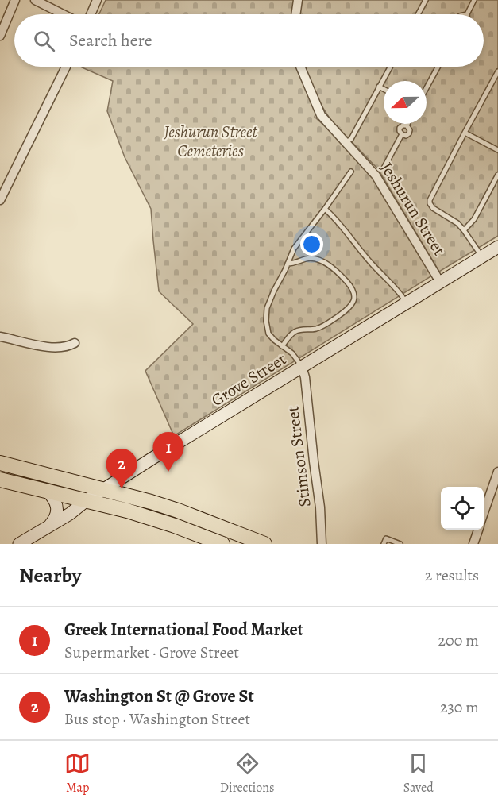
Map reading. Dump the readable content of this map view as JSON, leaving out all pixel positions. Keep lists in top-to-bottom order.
{
  "streets": {
    "main road": ["Grove Street"],
    "street": ["Jeshurun Street", "Stimson Street"]
  },
  "crossings": [
    ["Jeshurun Street", "Grove Street"],
    ["Grove Street", "Stimson Street"]
  ],
  "parks": ["Jeshurun Street Cemeteries"],
  "north": "left",
  "page": {
    "search": "Search here",
    "pins": ["1", "2"],
    "heading": ["Nearby", "2 results"],
    "list": [
      {
        "mark": "1",
        "name": "Greek International Food Market",
        "note": "Supermarket · Grove Street",
        "value": "200 m"
      },
      {
        "mark": "2",
        "name": "Washington St @ Grove St",
        "note": "Bus stop · Washington Street",
        "value": "230 m"
      }
    ],
    "nav": ["Map", "Directions", "Saved"]
  }
}
